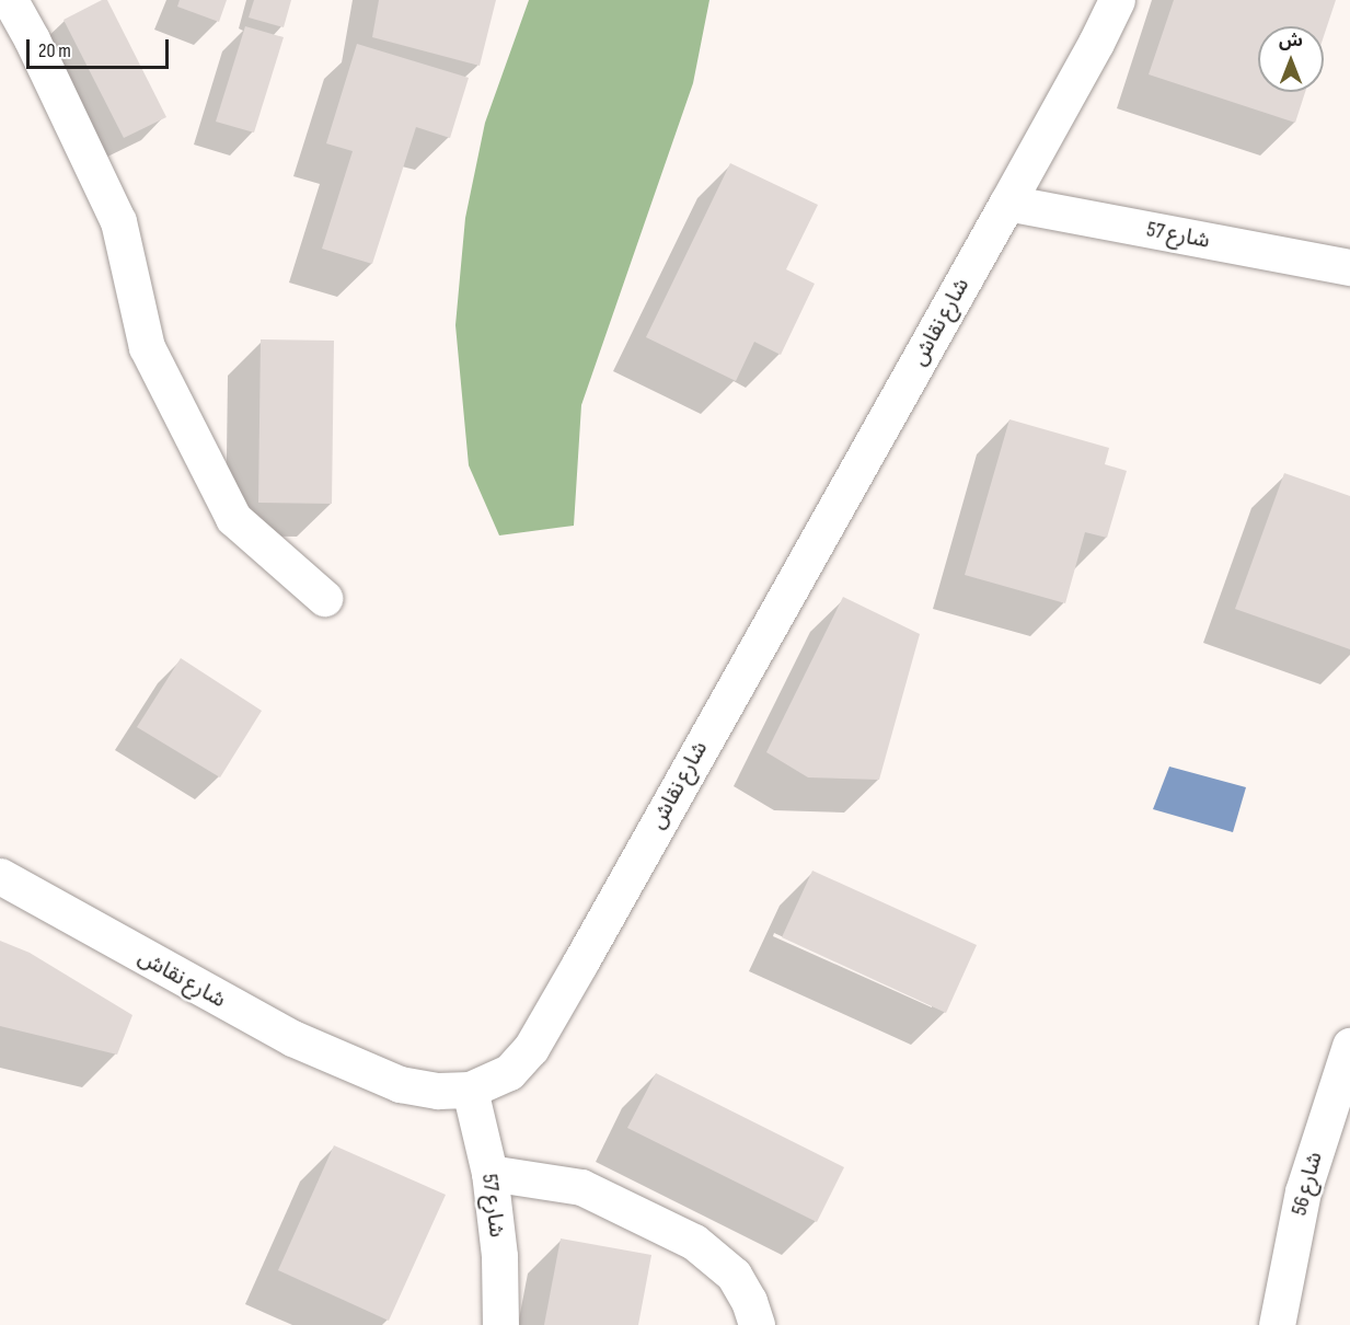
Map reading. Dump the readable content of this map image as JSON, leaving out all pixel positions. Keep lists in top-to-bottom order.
{
  "streets": {
    "street": ["شارع 57", "شارع نقاش", "شارع 56"]
  },
  "crossings": [
    ["شارع 57", "شارع نقاش"]
  ],
  "scale_bar": "20 m",
  "north": "top"
}
